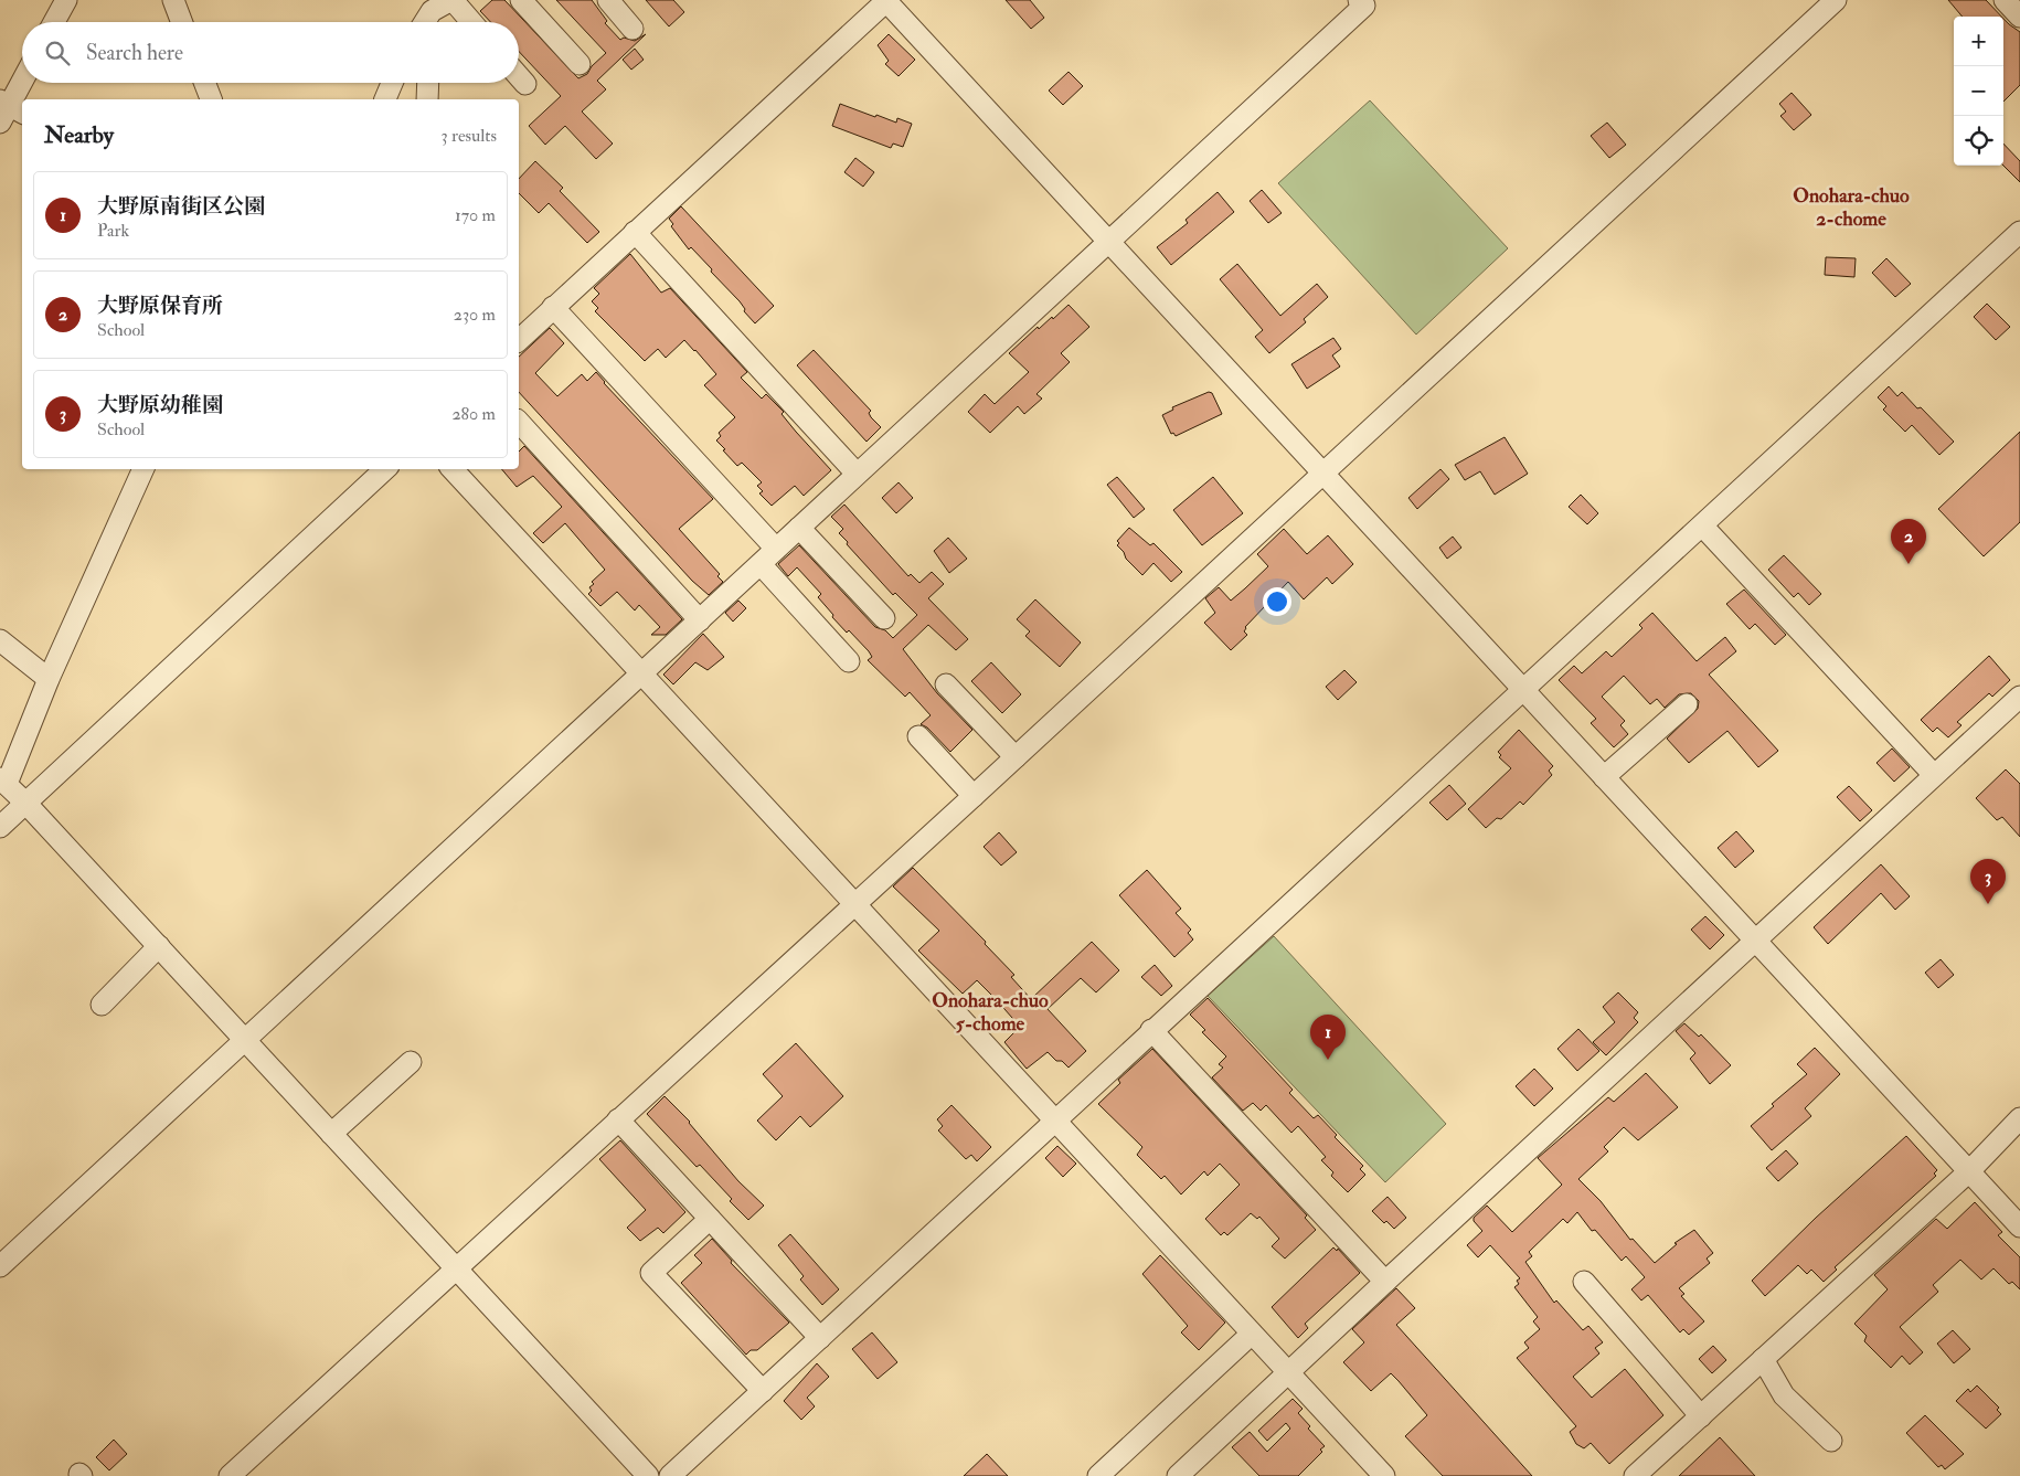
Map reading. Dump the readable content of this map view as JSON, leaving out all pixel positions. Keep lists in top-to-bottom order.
{
  "districts": ["Onohara-chuo 2-chome", "Onohara-chuo 5-chome"],
  "page": {
    "map_buttons": ["+", "−"],
    "search": "Search here",
    "heading": ["Nearby", "3 results"],
    "list": [
      {
        "mark": "1",
        "name": "大野原南街区公園",
        "note": "Park",
        "value": "170 m"
      },
      {
        "mark": "2",
        "name": "大野原保育所",
        "note": "School",
        "value": "230 m"
      },
      {
        "mark": "3",
        "name": "大野原幼稚園",
        "note": "School",
        "value": "280 m"
      }
    ],
    "pins": ["2", "3", "1"]
  }
}
